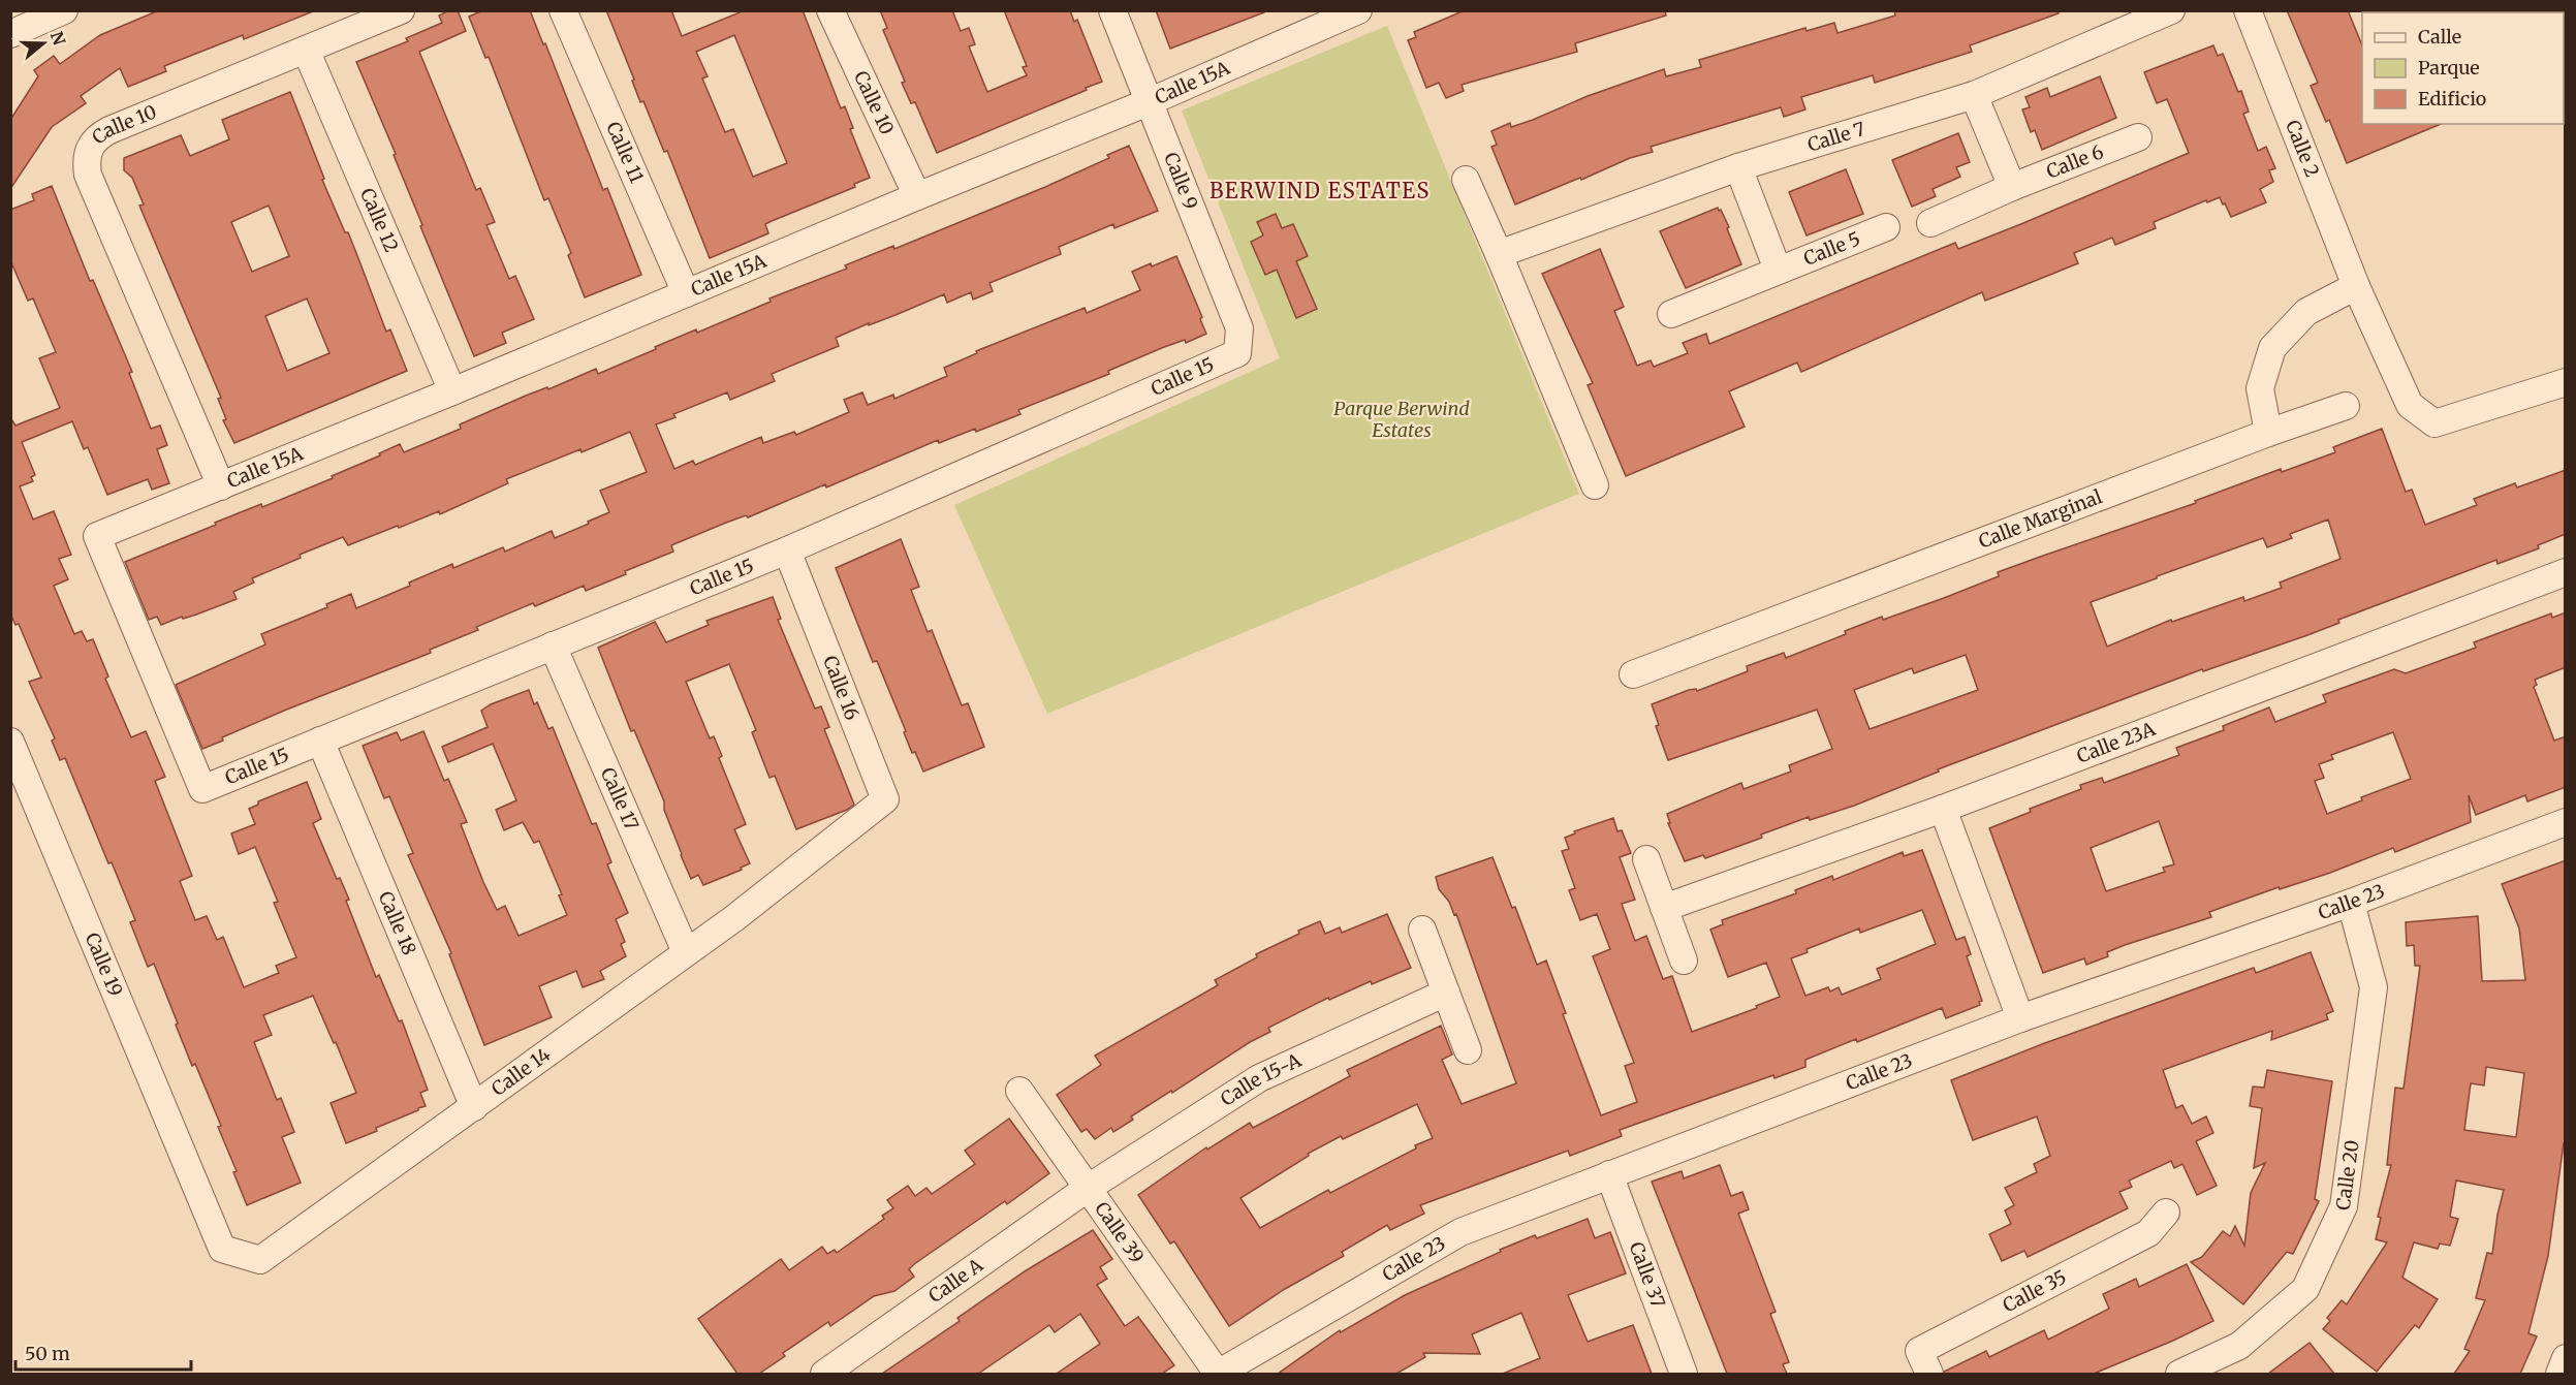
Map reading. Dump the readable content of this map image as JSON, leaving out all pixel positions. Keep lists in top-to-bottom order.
{
  "streets": {
    "street": [
      "Calle 15A",
      "Calle 10",
      "Calle 7",
      "Calle 2",
      "Calle 11",
      "Calle 6",
      "Calle 9",
      "Calle 12",
      "Calle 5",
      "Calle 15",
      "Calle Marginal",
      "Calle 16",
      "Calle 23A",
      "Calle 17",
      "Calle 23",
      "Calle 18",
      "Calle 19",
      "Calle 14",
      "Calle 15-A",
      "Calle 20",
      "Calle 39",
      "Calle 37",
      "Calle A",
      "Calle 35"
    ]
  },
  "crossings": [
    ["Calle 15A", "Calle 10"],
    ["Calle 15A", "Calle 11"],
    ["Calle 15A", "Calle 9"],
    ["Calle 15A", "Calle 12"],
    ["Calle 15A", "Calle 15"],
    ["Calle 10", "Calle 12"],
    ["Calle 9", "Calle 15"],
    ["Calle 15", "Calle 16"],
    ["Calle 15", "Calle 17"],
    ["Calle 15", "Calle 18"],
    ["Calle 16", "Calle 14"],
    ["Calle 17", "Calle 14"],
    ["Calle 23", "Calle 20"],
    ["Calle 23", "Calle 39"],
    ["Calle 23", "Calle 37"],
    ["Calle 18", "Calle 14"],
    ["Calle 19", "Calle 14"],
    ["Calle 15-A", "Calle 39"],
    ["Calle 15-A", "Calle A"],
    ["Calle 39", "Calle A"]
  ],
  "districts": ["BERWIND ESTATES"],
  "parks": ["Parque Berwind Estates"],
  "legend": ["Calle", "Parque", "Edificio"],
  "scale_bar": "50 m",
  "north": "right"
}
